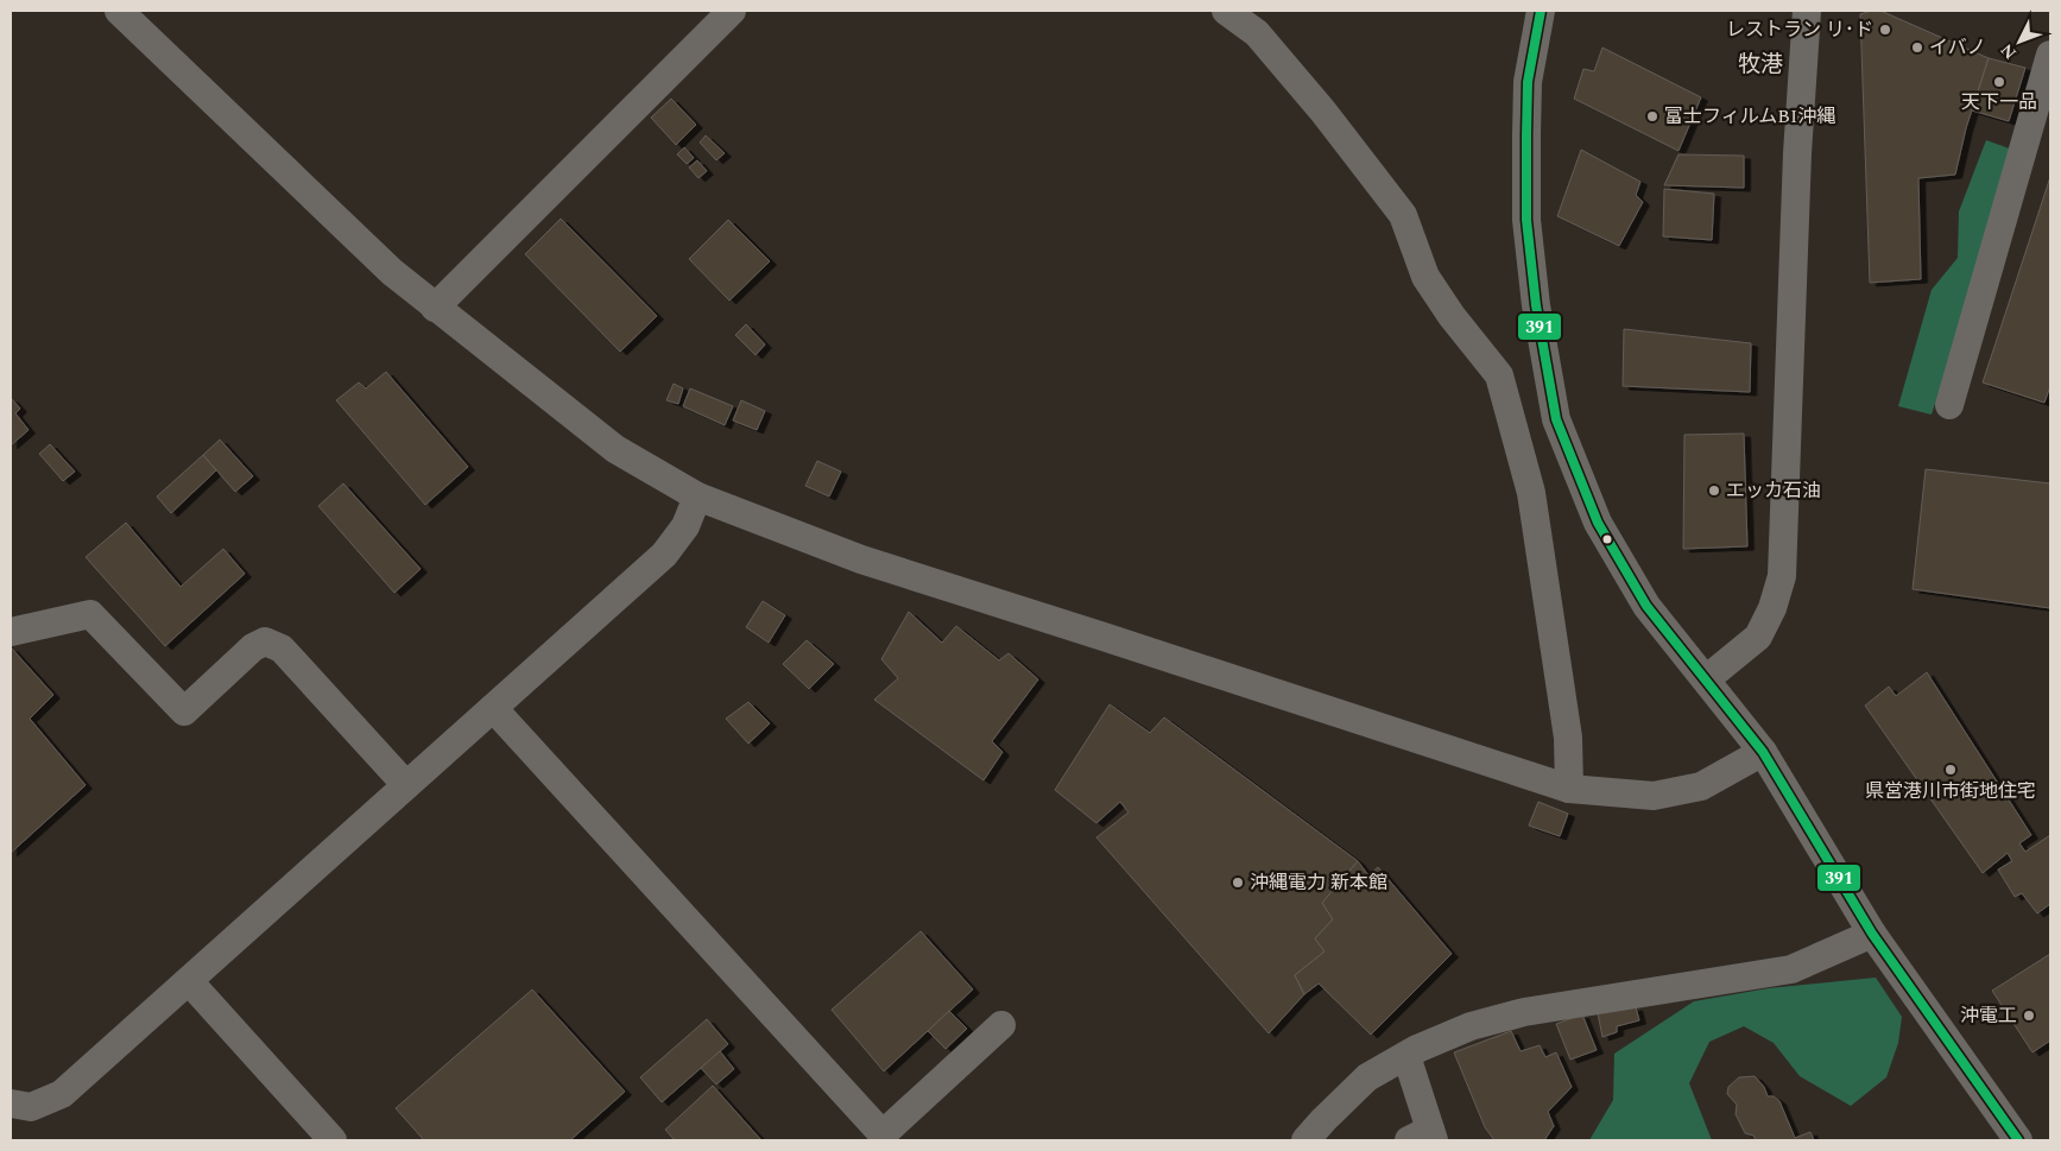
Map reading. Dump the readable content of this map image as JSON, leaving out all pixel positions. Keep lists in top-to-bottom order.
{
  "districts": ["牧港"],
  "places": [
    "レストラン リ･ド",
    "イバノ",
    "天下一品",
    "富士フィルムBI沖縄",
    "エッカ石油",
    "県営港川市街地住宅",
    "沖縄電力 新本館",
    "沖電工"
  ],
  "lines": ["transit line 391"],
  "north": "bottom left"
}
